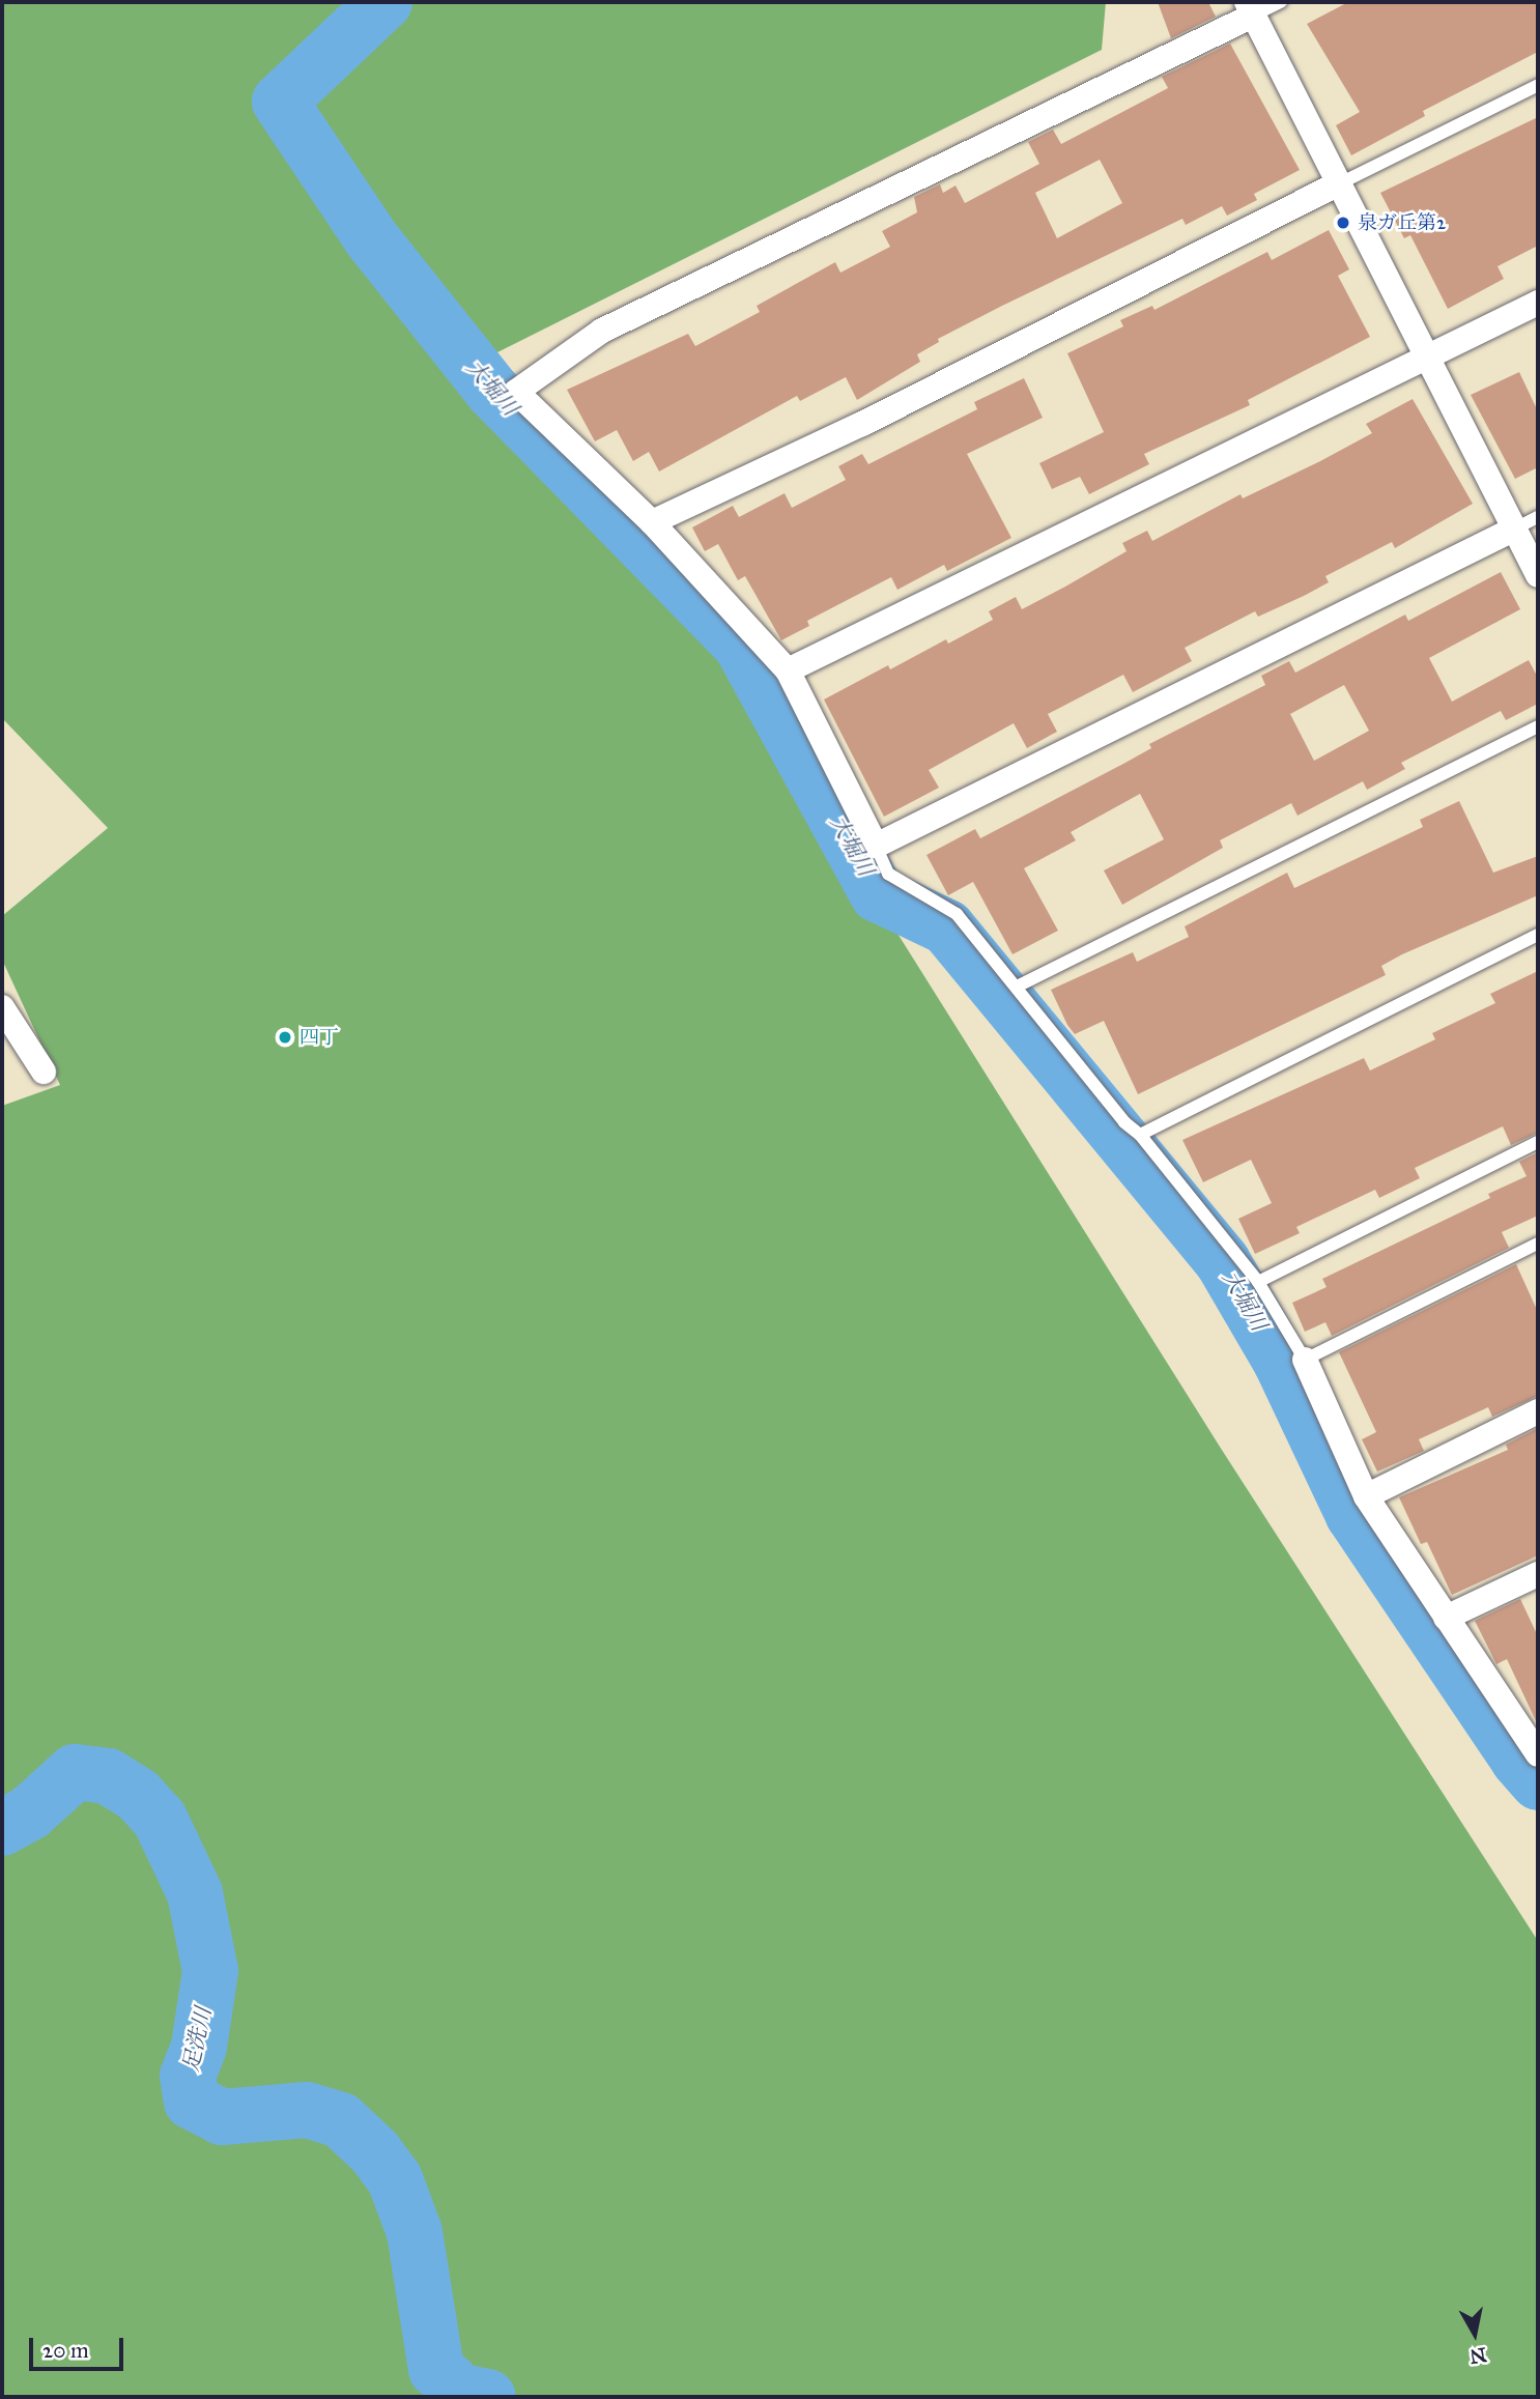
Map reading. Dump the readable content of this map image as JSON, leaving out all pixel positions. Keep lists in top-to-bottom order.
{
  "water": ["大堀川", "足洗川"],
  "places": ["泉ガ丘第2", "四丁"],
  "scale_bar": "20 m",
  "north": "bottom"
}
